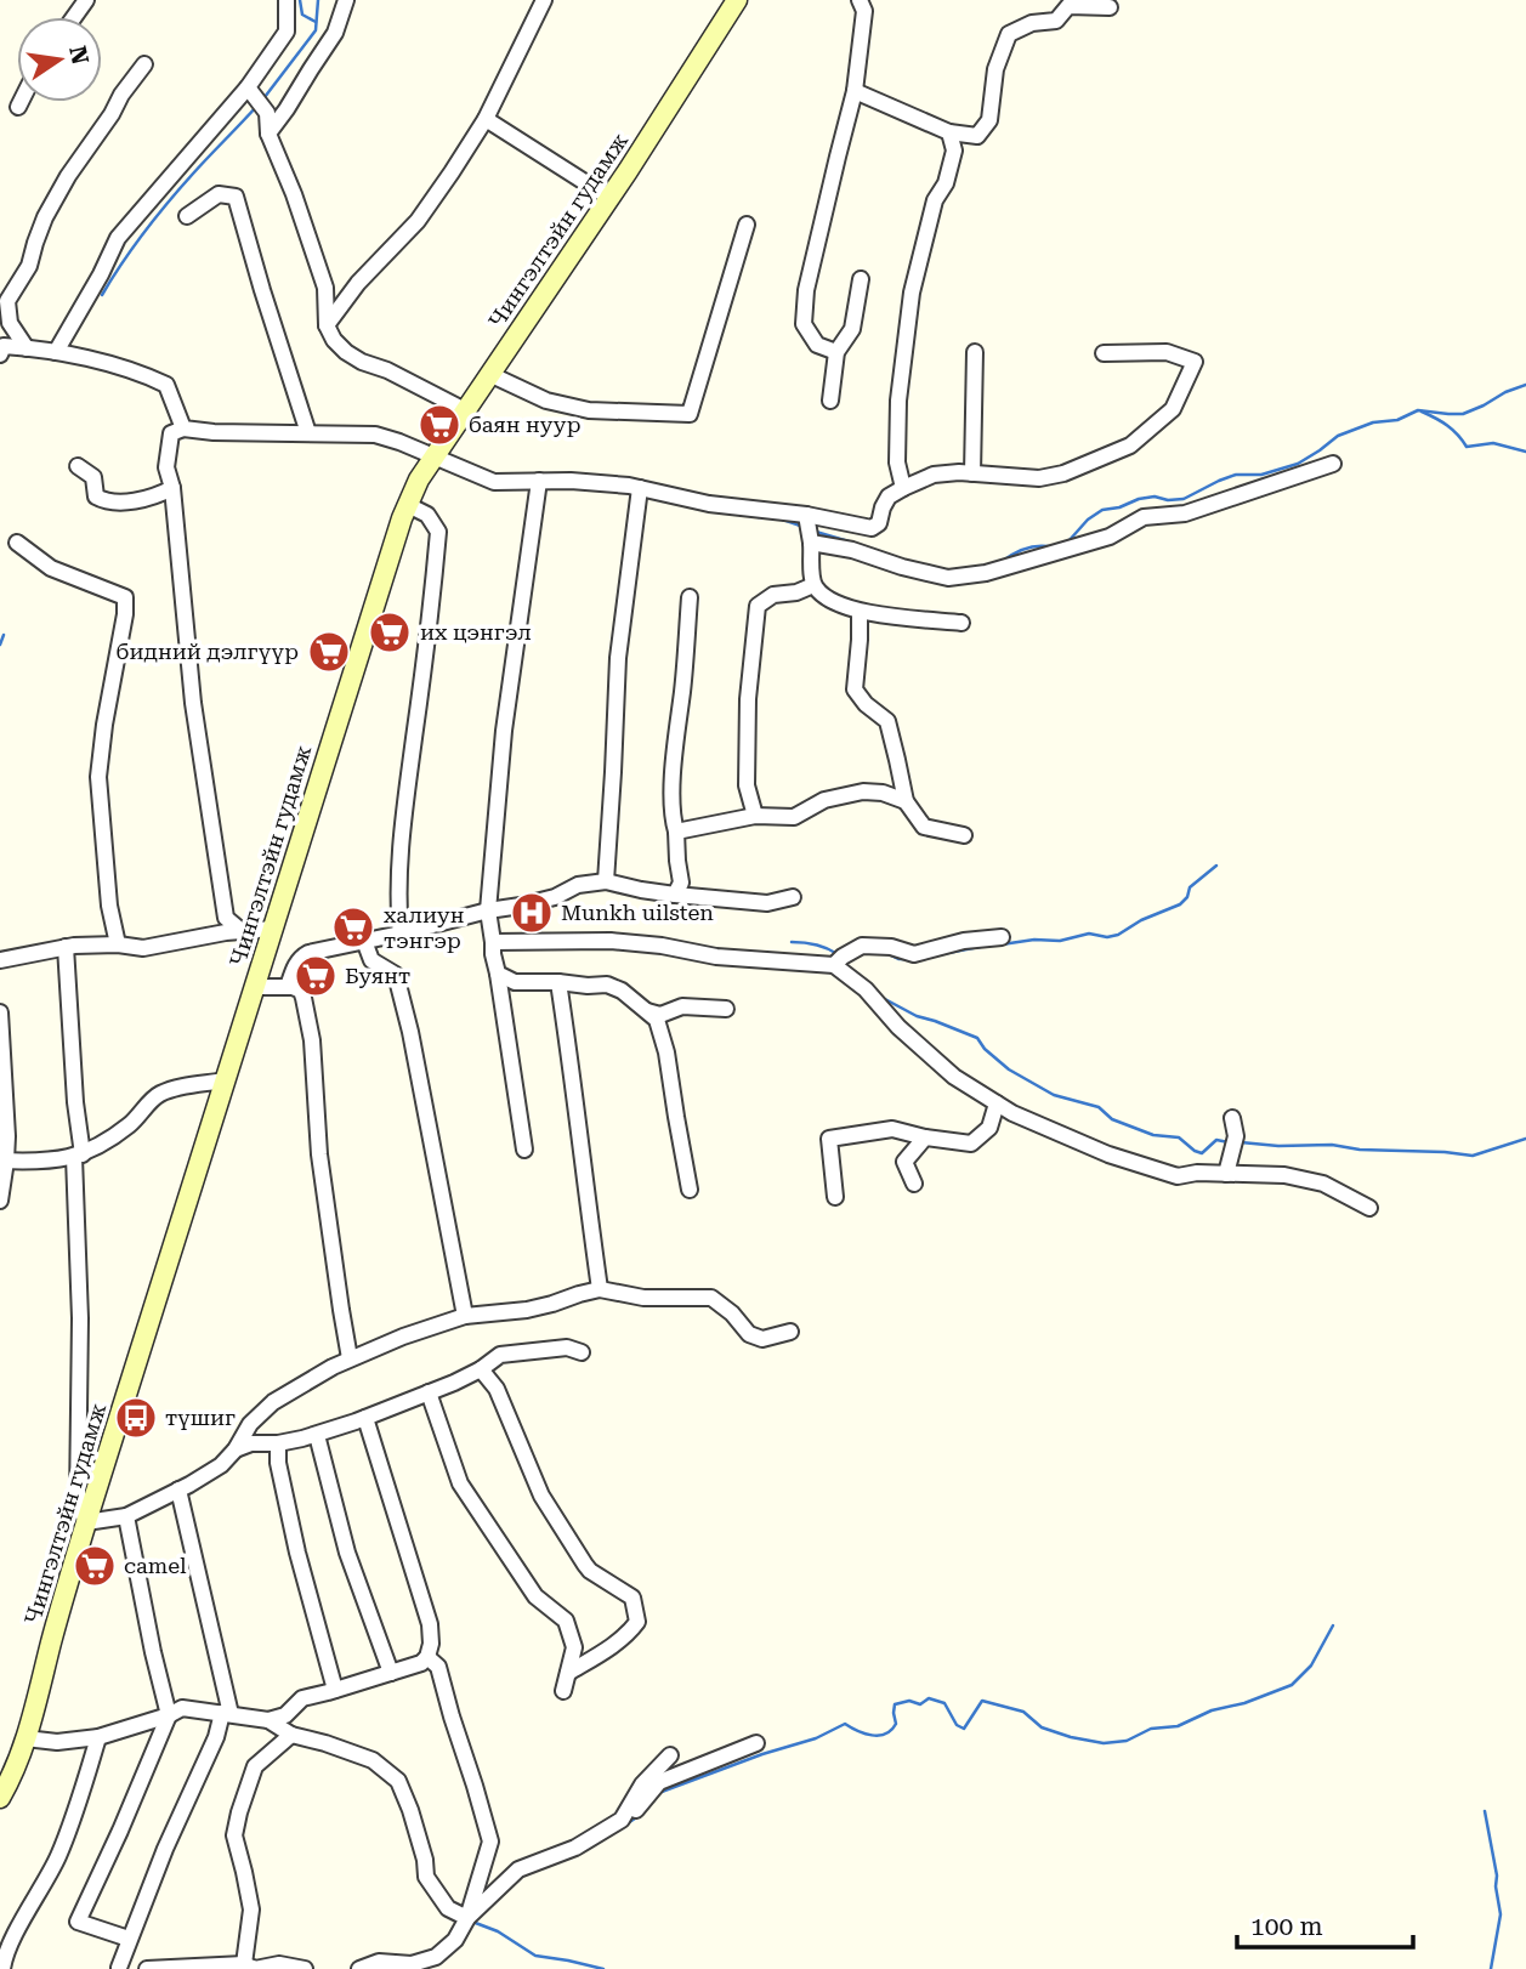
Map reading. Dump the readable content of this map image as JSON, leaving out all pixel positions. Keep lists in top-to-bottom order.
{
  "streets": {
    "main road": ["Чингэлтэйн гудамж"]
  },
  "places": {
    "supermarket": [
      "баян нуур",
      "их цэнгэл",
      "бидний дэлгүүр",
      "халиун тэнгэр",
      "Буянт",
      "camel"
    ],
    "hospital": ["Munkh uilsten"],
    "bus stop": ["түшиг"]
  },
  "scale_bar": "100 m",
  "north": "right"
}
